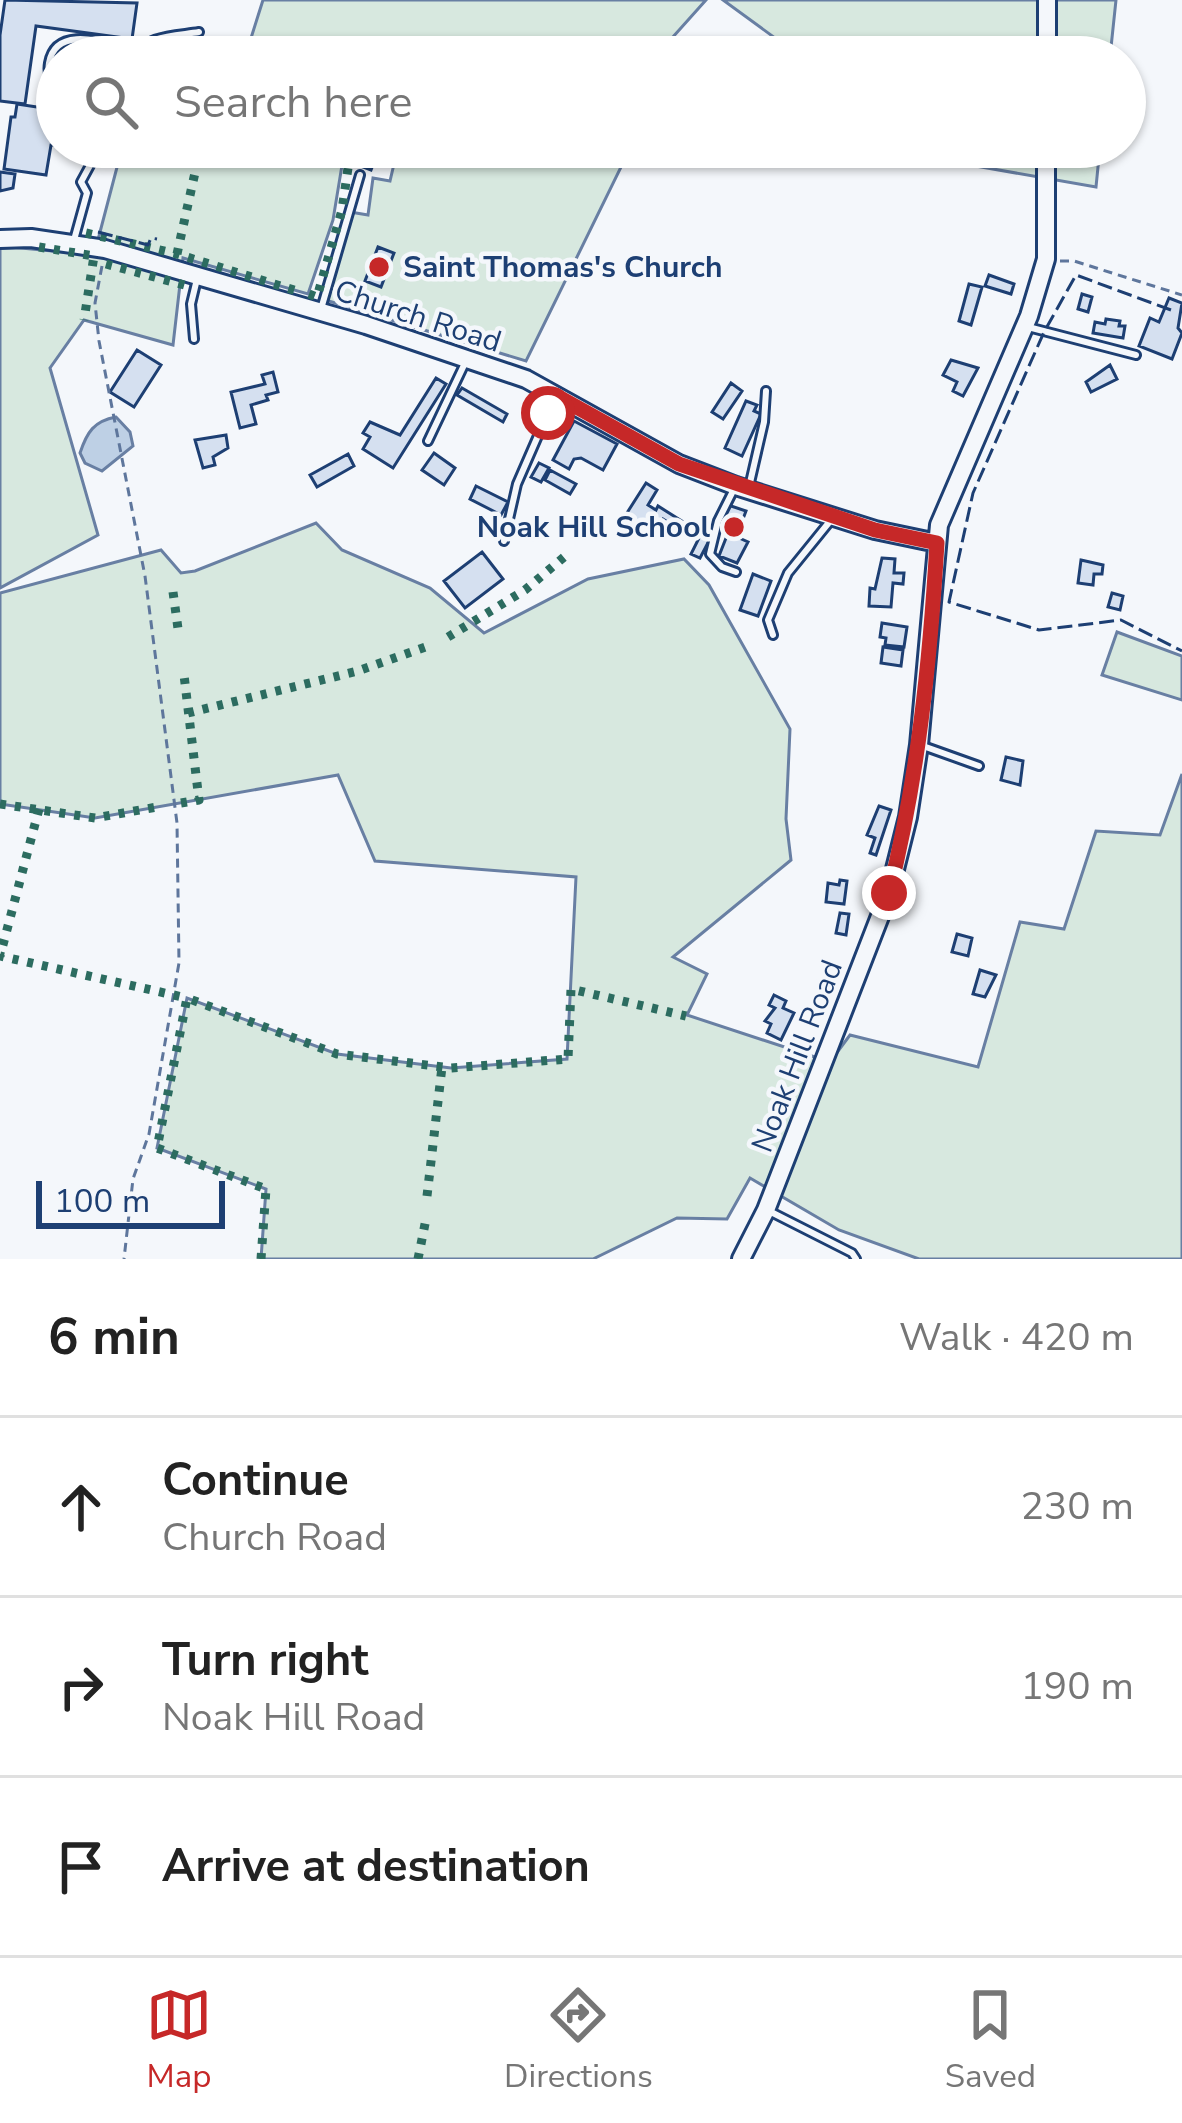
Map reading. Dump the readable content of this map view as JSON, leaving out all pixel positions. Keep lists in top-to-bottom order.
{
  "streets": {
    "street": ["Church Road", "Noak Hill Road"]
  },
  "crossings": [
    ["Church Road", "Noak Hill Road"]
  ],
  "places": ["Saint Thomas's Church", "Noak Hill School"],
  "scale_bar": "100 m",
  "page": {
    "search": "Search here",
    "scale": "100 m",
    "heading": ["6 min", "Walk · 420 m"],
    "list": [
      ["Continue", "Church Road", "230 m"],
      ["Turn right", "Noak Hill Road", "190 m"],
      "Arrive at destination"
    ],
    "nav": ["Map", "Directions", "Saved"]
  }
}
